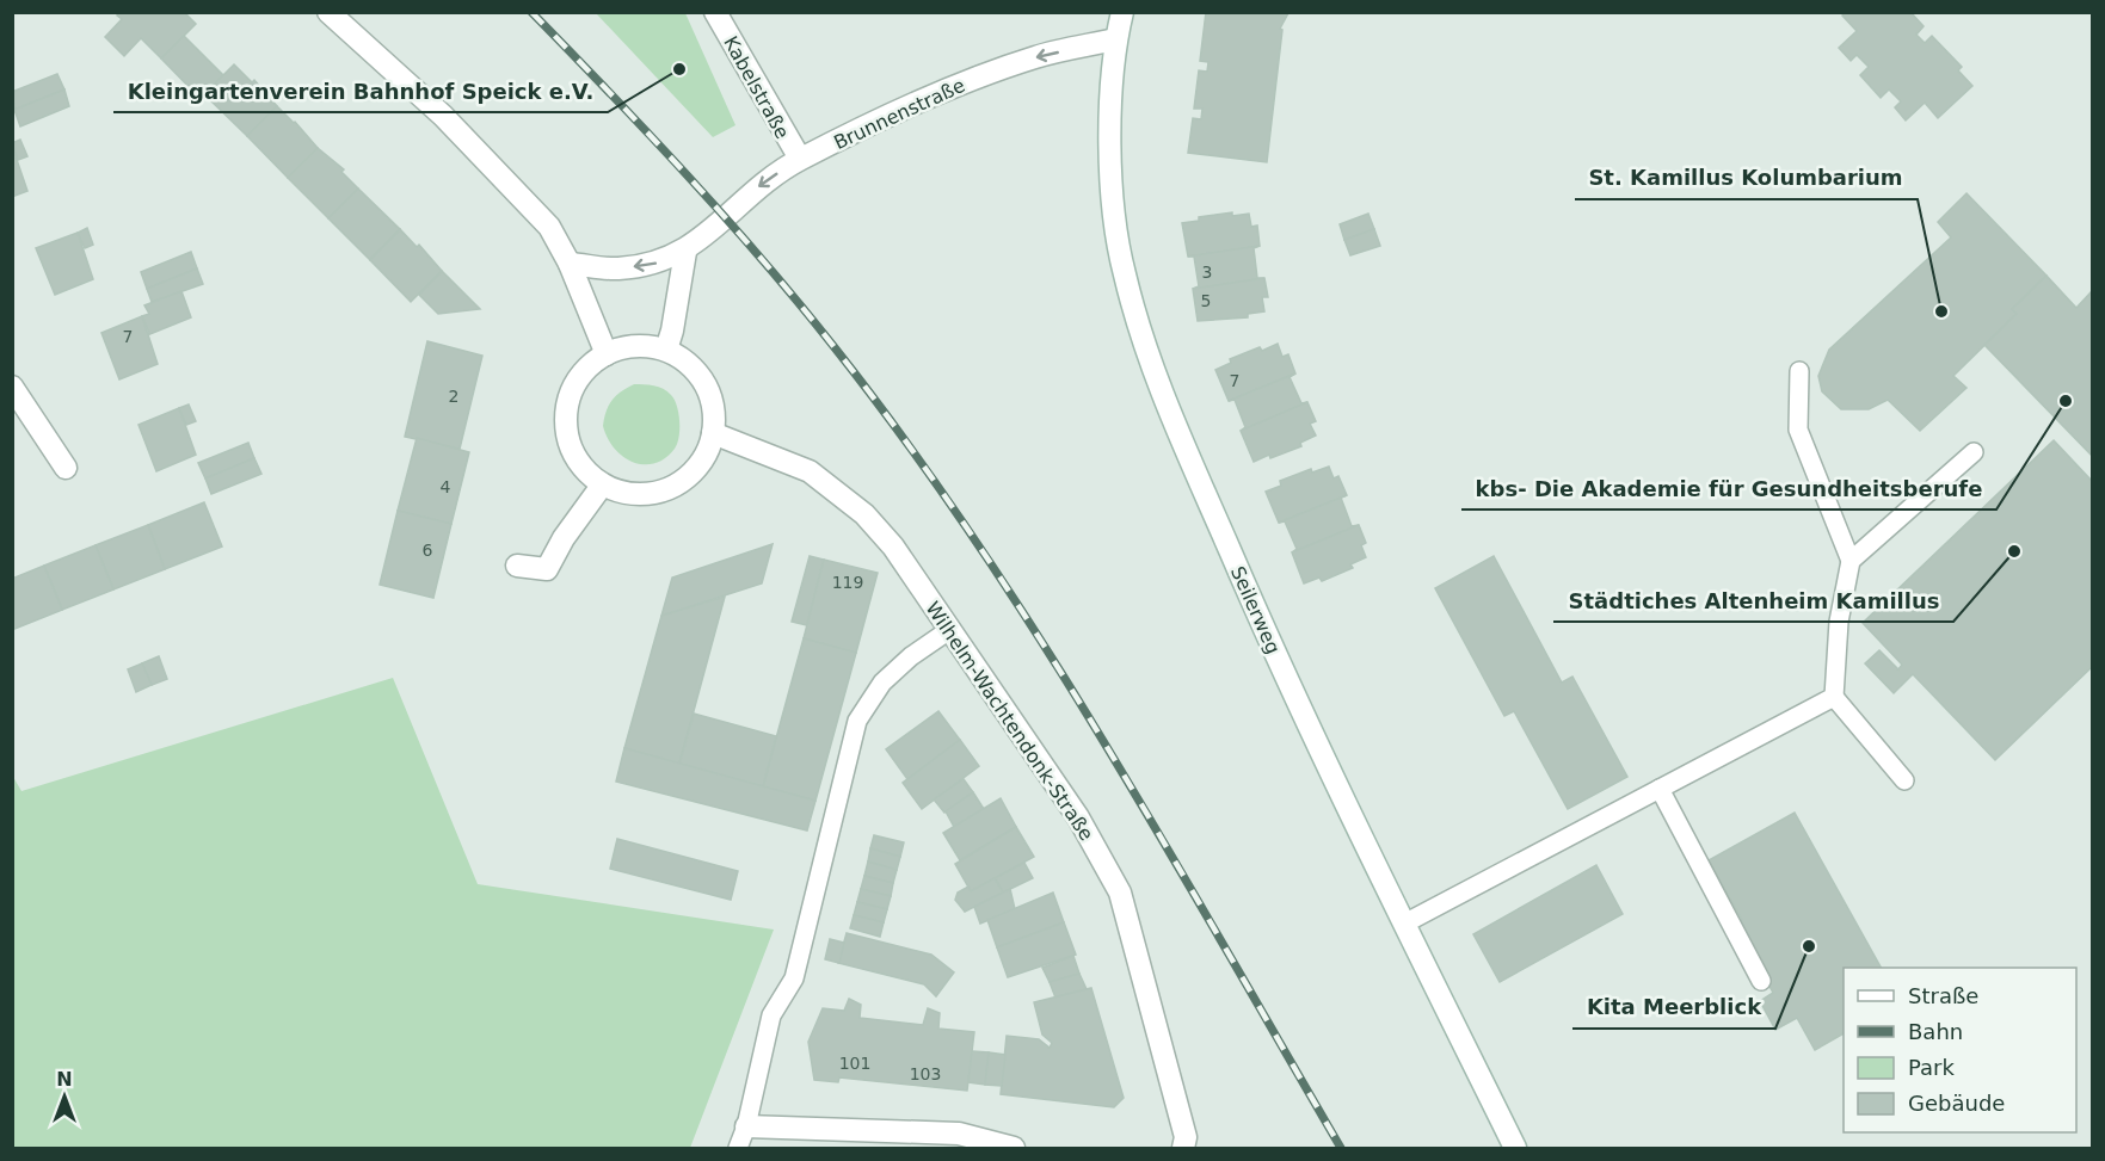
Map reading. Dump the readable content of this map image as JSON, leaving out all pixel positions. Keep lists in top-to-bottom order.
{
  "streets": {
    "street": [
      "Kabelstraße",
      "Brunnenstraße",
      "Seilerweg",
      "Wilhelm-Wachtendonk-Straße"
    ]
  },
  "crossings": [
    ["Kabelstraße", "Brunnenstraße"],
    ["Brunnenstraße", "Seilerweg"]
  ],
  "one_way": ["Brunnenstraße"],
  "places": [
    "Kleingartenverein Bahnhof Speick e.V.",
    "St. Kamillus Kolumbarium",
    "kbs- Die Akademie für Gesundheitsberufe",
    "Städtiches Altenheim Kamillus",
    "Kita Meerblick"
  ],
  "house_numbers": [
    "3",
    "5",
    "7",
    "7",
    "2",
    "4",
    "6",
    "119",
    "101",
    "103"
  ],
  "legend": [
    "Straße",
    "Bahn",
    "Park",
    "Gebäude"
  ],
  "north": "top"
}
